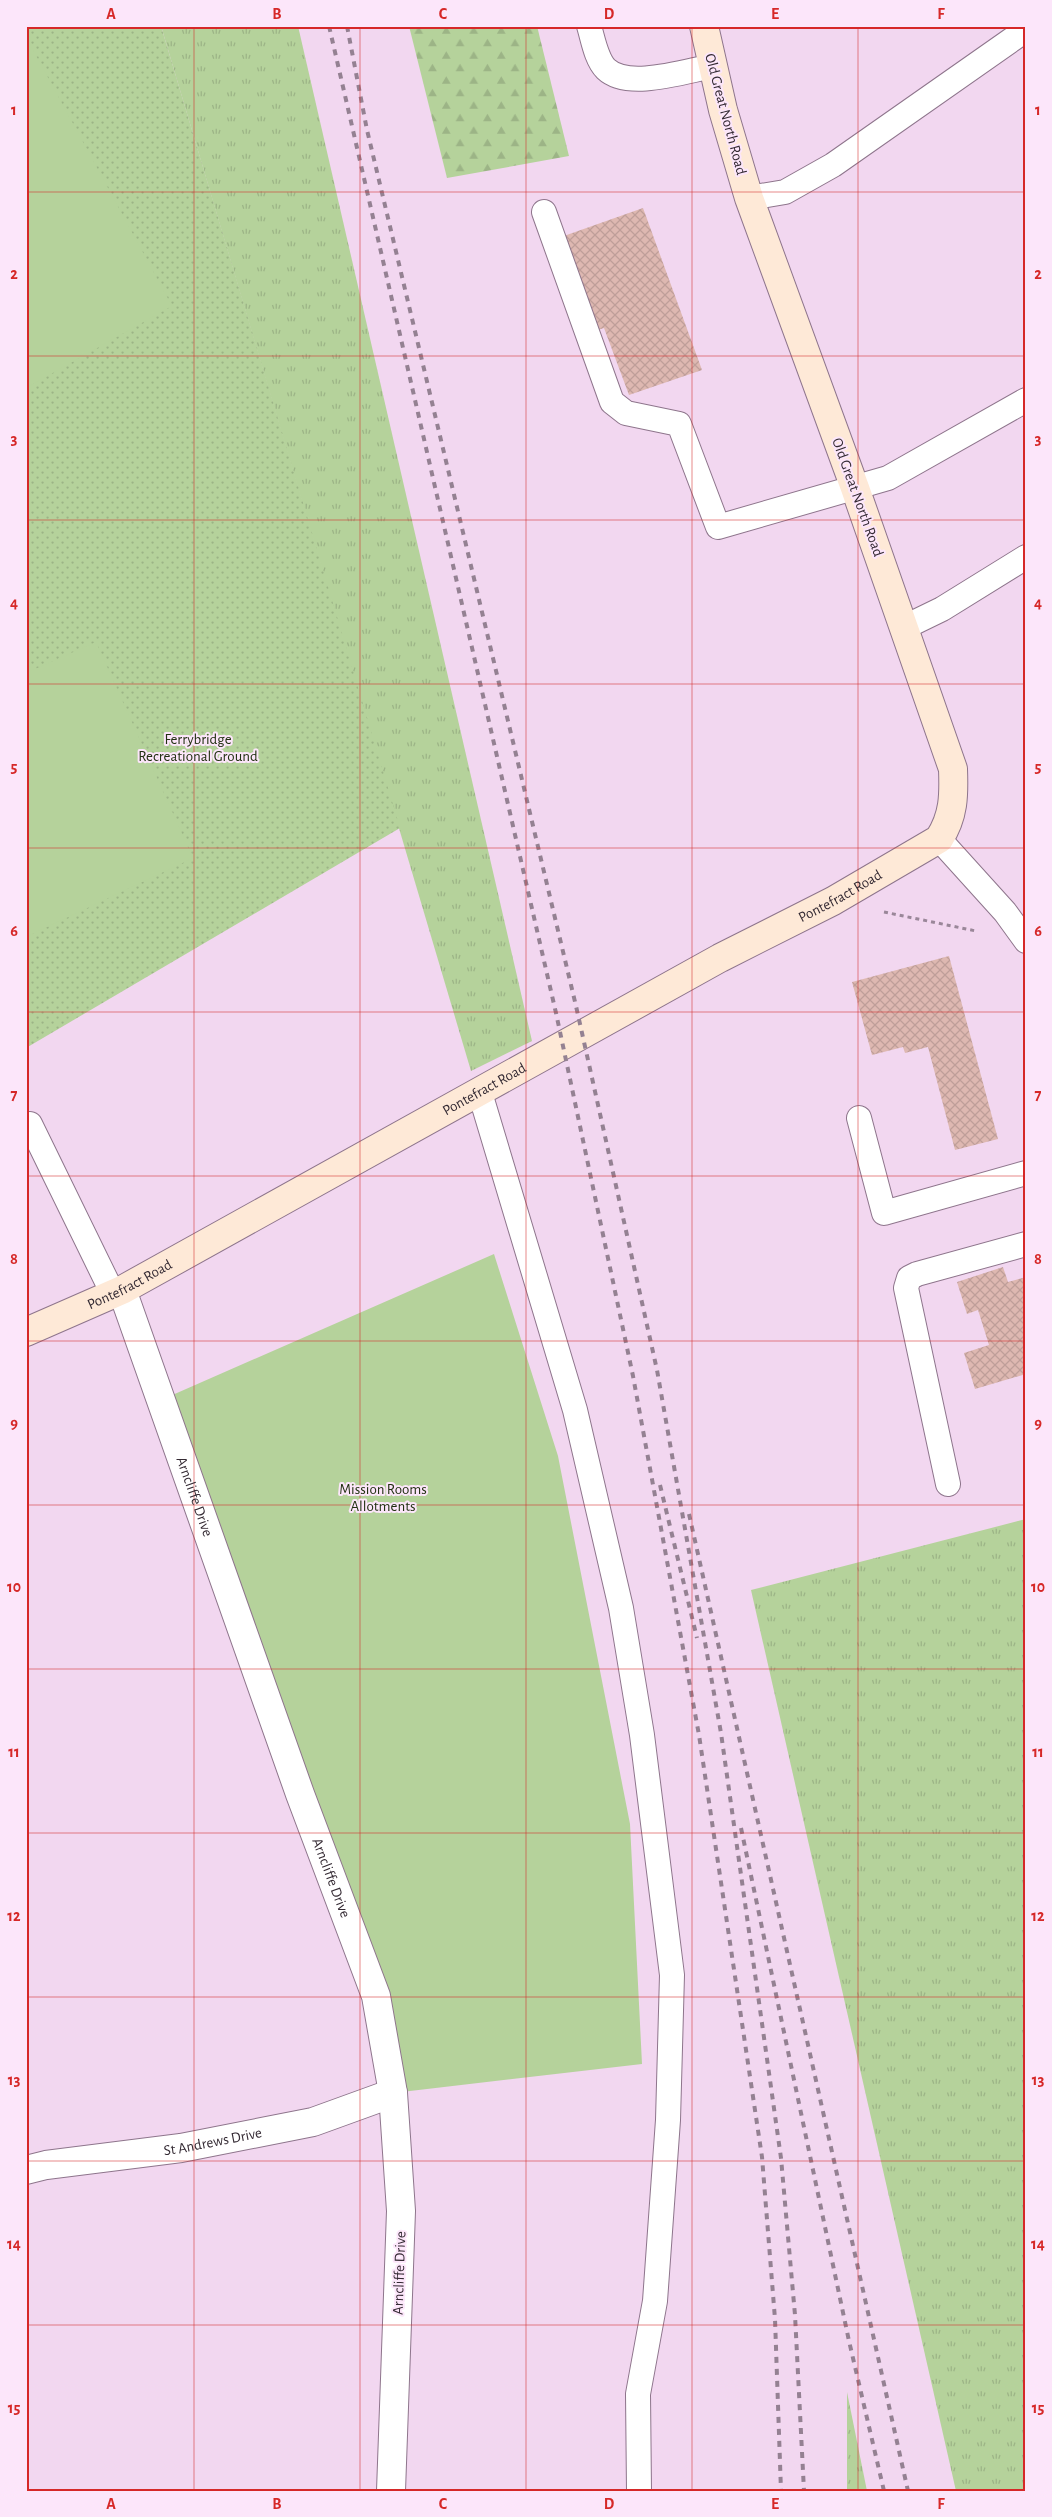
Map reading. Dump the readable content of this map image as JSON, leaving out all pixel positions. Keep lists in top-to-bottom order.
{
  "streets": {
    "street": [
      "Old Great North Road",
      "Pontefract Road",
      "Arncliffe Drive",
      "St Andrews Drive"
    ]
  },
  "crossings": [
    ["Old Great North Road", "Pontefract Road"],
    ["Pontefract Road", "Arncliffe Drive"],
    ["Arncliffe Drive", "St Andrews Drive"]
  ],
  "parks": ["Ferrybridge Recreational Ground", "Mission Rooms Allotments"],
  "grid": {
    "columns": [
      "A",
      "B",
      "C",
      "D",
      "E",
      "F"
    ],
    "rows": [
      "1",
      "2",
      "3",
      "4",
      "5",
      "6",
      "7",
      "8",
      "9",
      "10",
      "11",
      "12",
      "13",
      "14",
      "15"
    ]
  }
}
